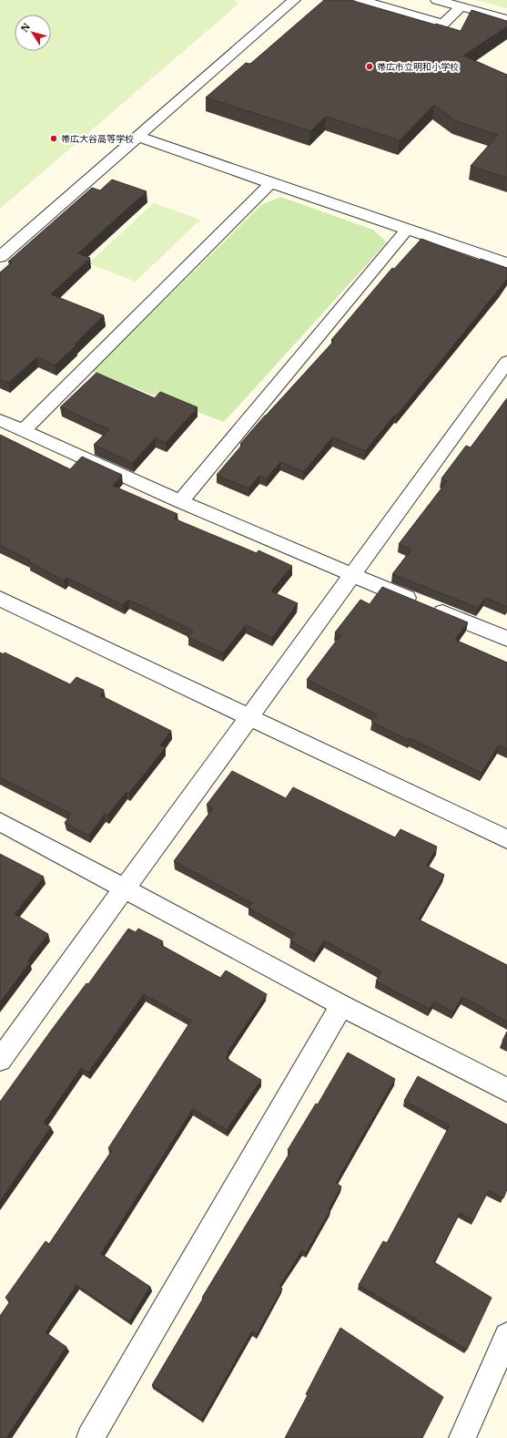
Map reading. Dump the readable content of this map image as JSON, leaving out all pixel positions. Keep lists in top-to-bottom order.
{
  "places": ["帯広市立明和小学校", "帯広大谷高等学校"],
  "north": "top left"
}
